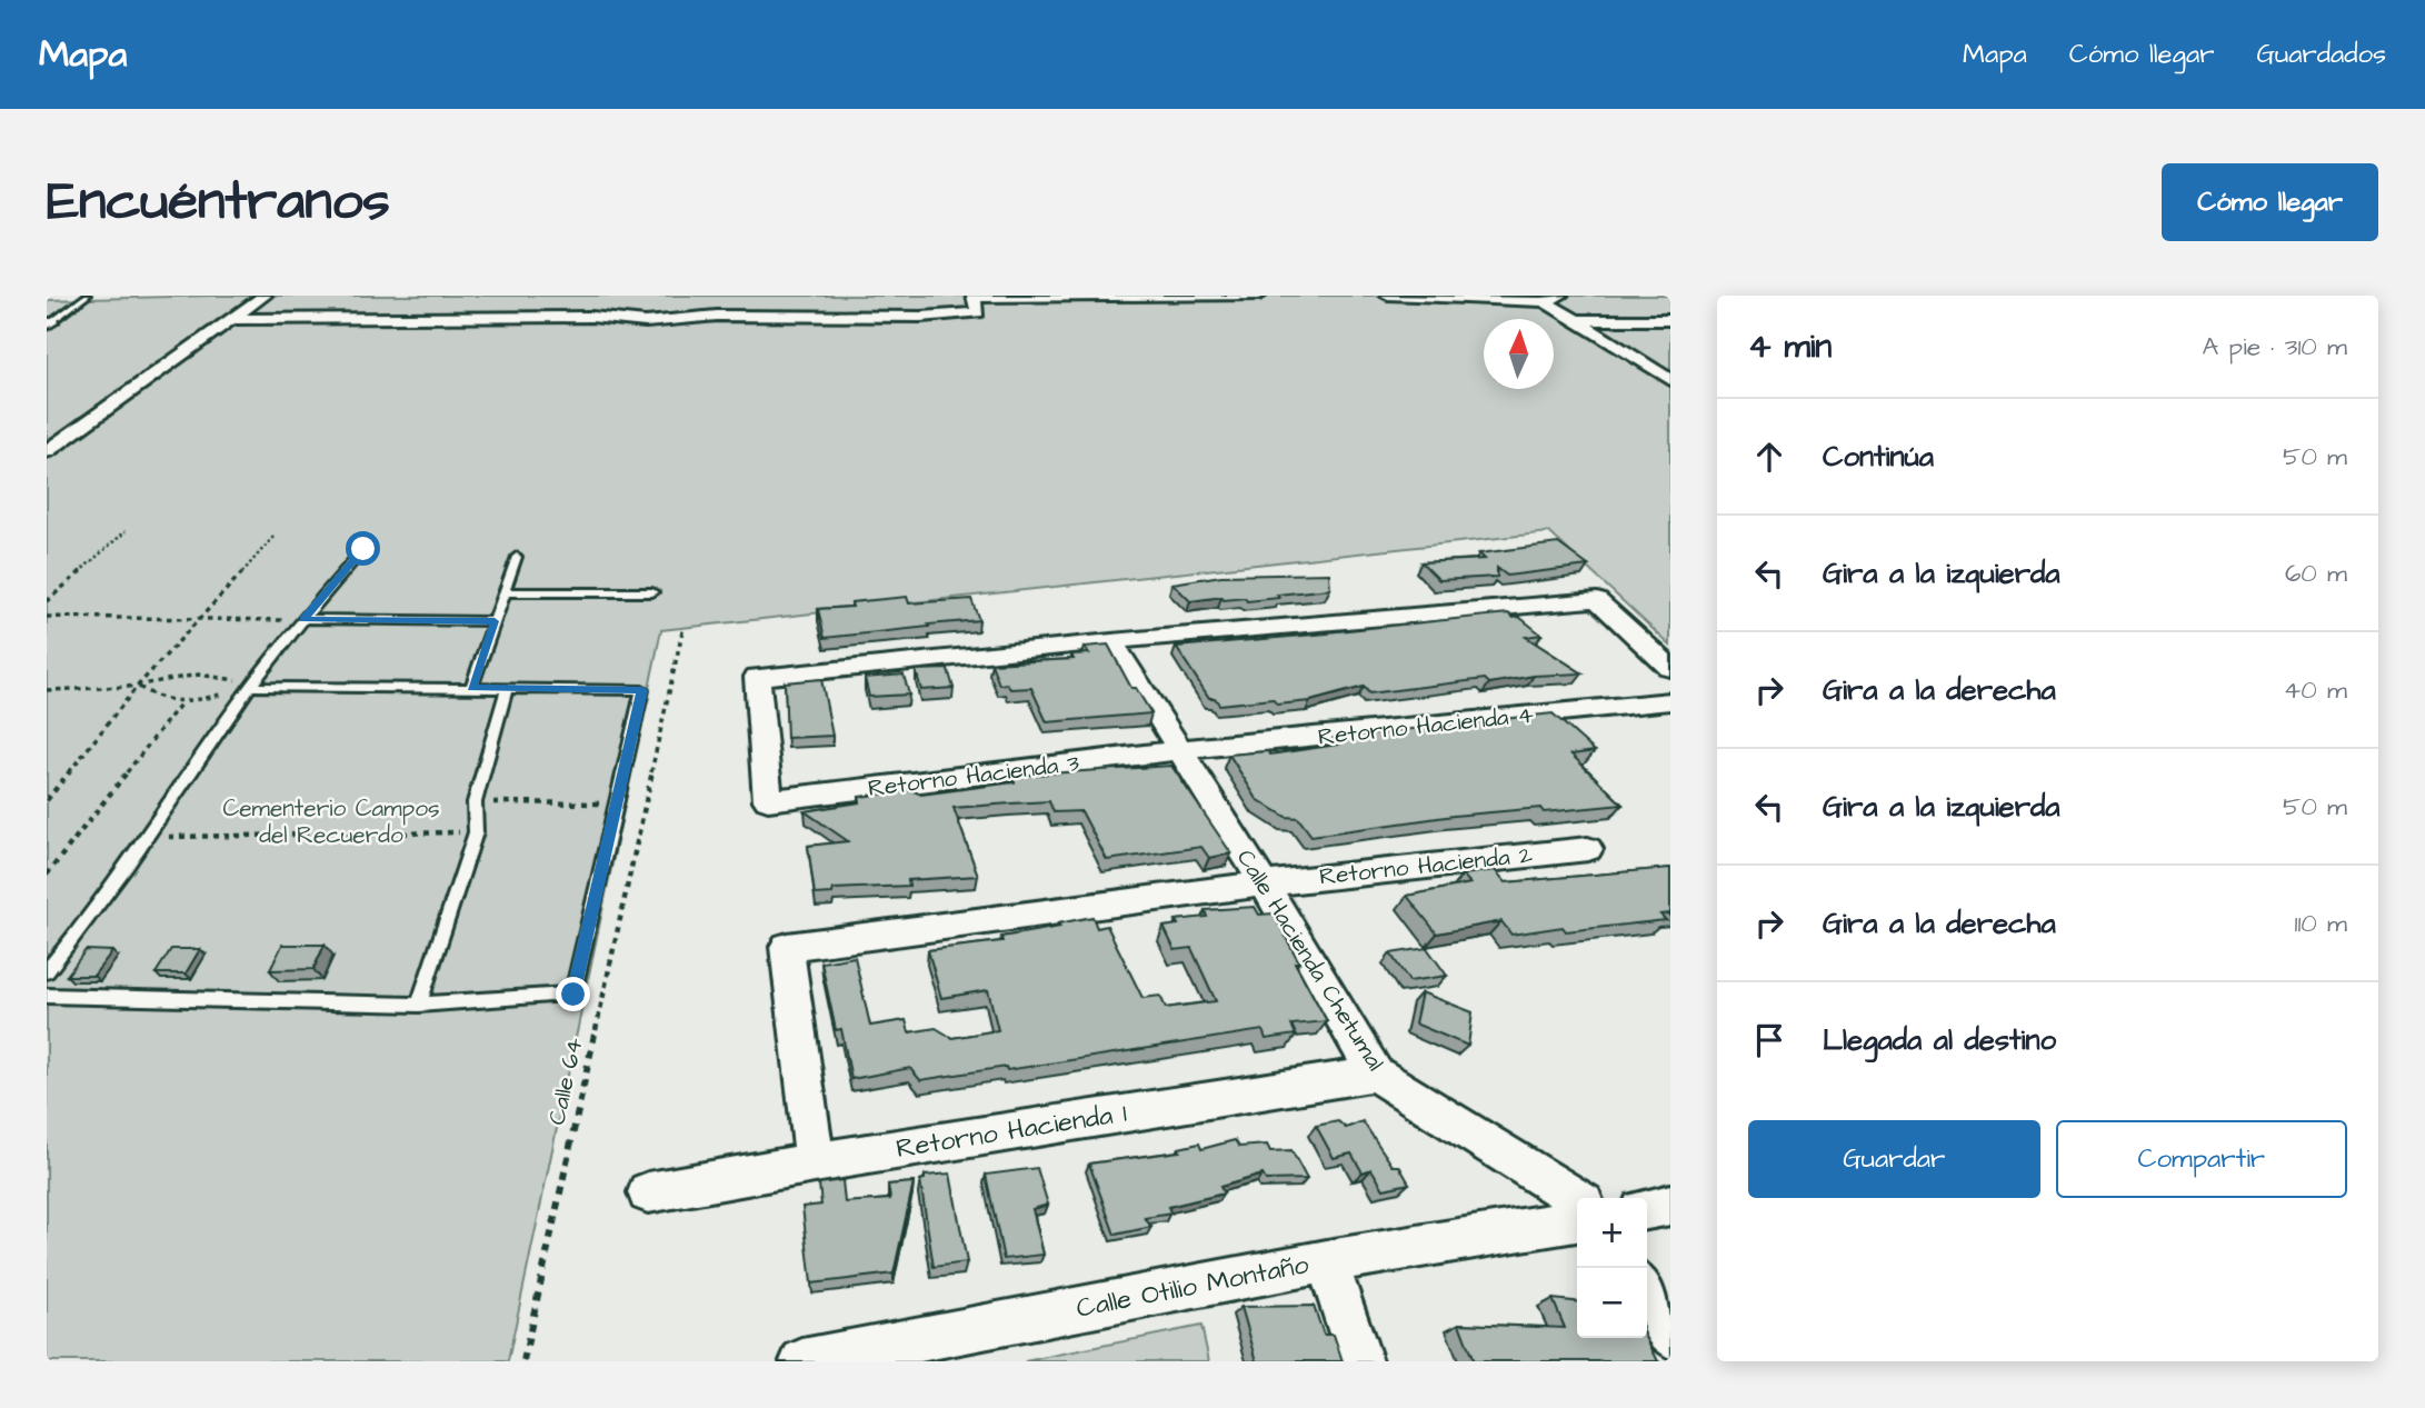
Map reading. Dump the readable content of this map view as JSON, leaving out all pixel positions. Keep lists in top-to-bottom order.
{
  "streets": {
    "street": [
      "Retorno Hacienda 4",
      "Retorno Hacienda 3",
      "Retorno Hacienda 2",
      "Calle Hacienda Chetumal",
      "Retorno Hacienda 1",
      "Calle Otilio Montaño"
    ],
    "path": ["Calle 64"]
  },
  "crossings": [
    ["Retorno Hacienda 4", "Retorno Hacienda 3"],
    ["Retorno Hacienda 4", "Calle Hacienda Chetumal"],
    ["Retorno Hacienda 3", "Calle Hacienda Chetumal"],
    ["Retorno Hacienda 2", "Calle Hacienda Chetumal"],
    ["Calle Hacienda Chetumal", "Retorno Hacienda 1"]
  ],
  "parks": ["Cementerio Campos del Recuerdo"],
  "north": "top",
  "page": {
    "header": "Mapa",
    "nav": ["Mapa", "Cómo llegar", "Guardados"],
    "buttons": [
      "Cómo llegar",
      ["Guardar", "Compartir"]
    ],
    "title": "Encuéntranos",
    "heading": ["4 min", "A pie · 310 m"],
    "list": [
      ["Continúa", "50 m"],
      ["Gira a la izquierda", "60 m"],
      ["Gira a la derecha", "40 m"],
      ["Gira a la izquierda", "50 m"],
      ["Gira a la derecha", "110 m"],
      "Llegada al destino"
    ],
    "map_buttons": ["+", "−"]
  }
}
